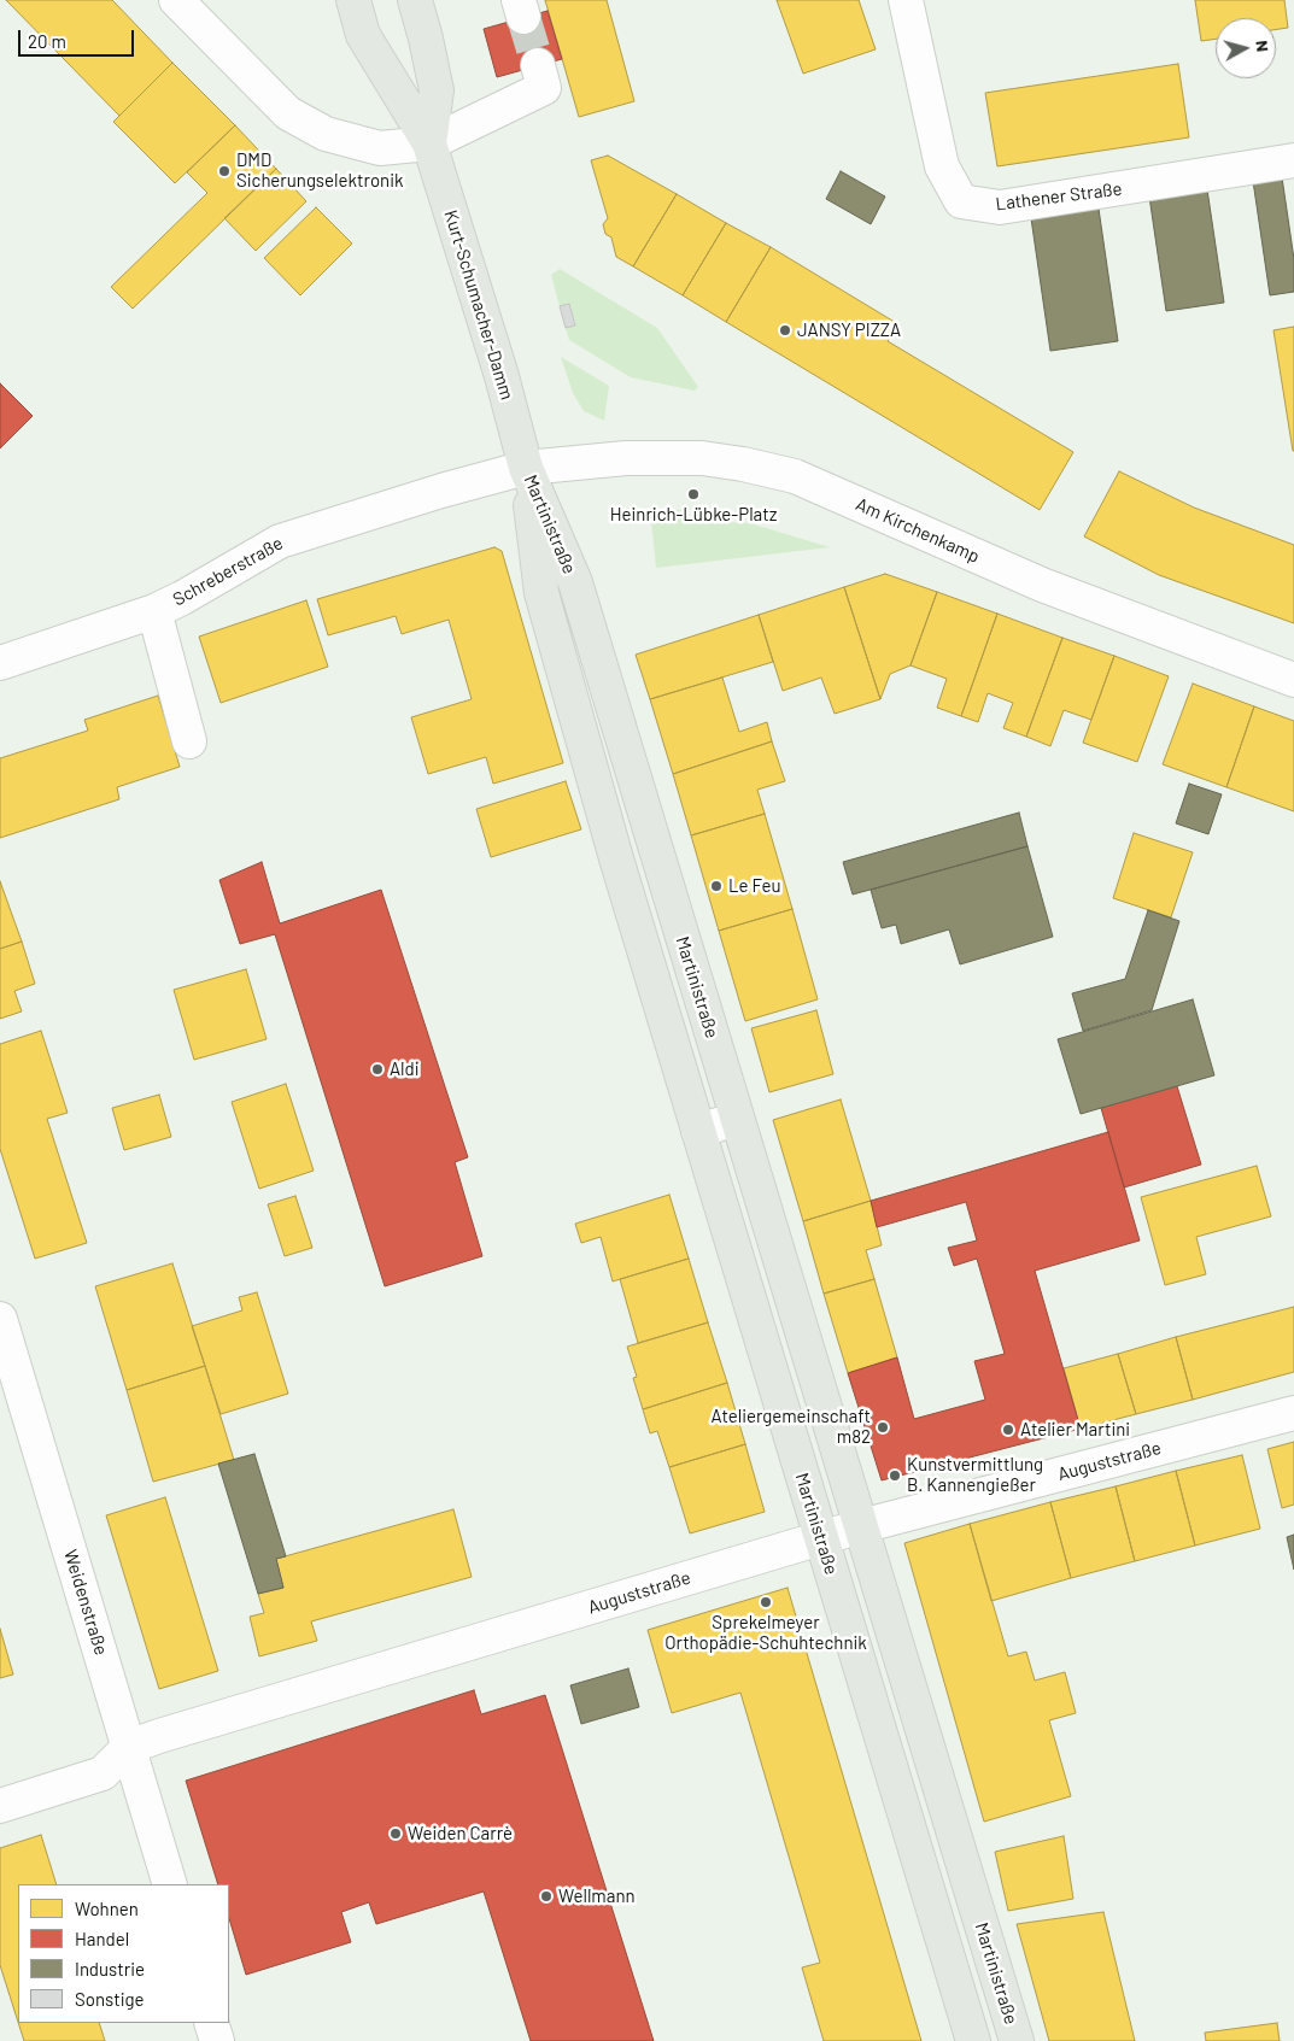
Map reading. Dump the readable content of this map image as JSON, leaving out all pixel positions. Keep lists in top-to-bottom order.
{
  "streets": {
    "main road": ["Kurt-Schumacher-Damm", "Martinistraße"],
    "street": [
      "Lathener Straße",
      "Am Kirchenkamp",
      "Schreberstraße",
      "Auguststraße",
      "Weidenstraße"
    ]
  },
  "crossings": [
    ["Kurt-Schumacher-Damm", "Martinistraße"],
    ["Kurt-Schumacher-Damm", "Am Kirchenkamp"],
    ["Kurt-Schumacher-Damm", "Schreberstraße"],
    ["Martinistraße", "Am Kirchenkamp"],
    ["Martinistraße", "Schreberstraße"],
    ["Martinistraße", "Auguststraße"],
    ["Am Kirchenkamp", "Schreberstraße"],
    ["Auguststraße", "Weidenstraße"]
  ],
  "places": [
    "DMD Sicherungselektronik",
    "JANSY PIZZA",
    "Heinrich-Lübke-Platz",
    "Le Feu",
    "Aldi",
    "Ateliergemeinschaft m82",
    "Atelier Martini",
    "Kunstvermittlung B. Kannengießer",
    "Sprekelmeyer Orthopädie-Schuhtechnik",
    "Weiden Carrè",
    "Wellmann"
  ],
  "legend": [
    "Wohnen",
    "Handel",
    "Industrie",
    "Sonstige"
  ],
  "scale_bar": "20 m",
  "north": "right"
}
